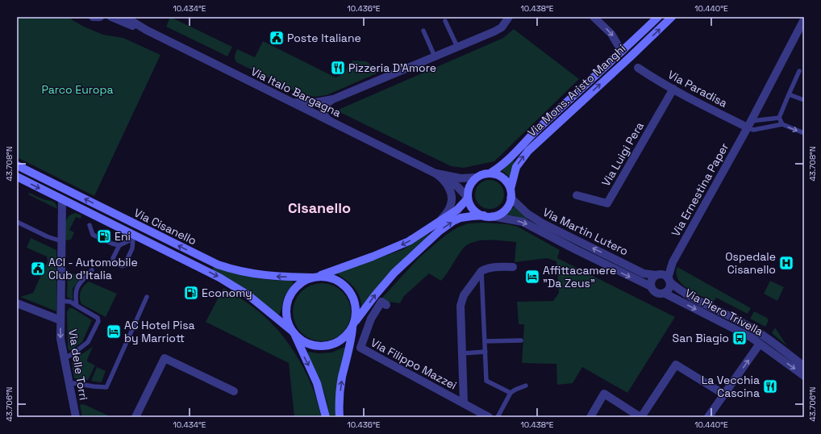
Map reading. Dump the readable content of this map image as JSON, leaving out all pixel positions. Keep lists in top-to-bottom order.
{
  "streets": {
    "main road": ["Via Mons. Aristo Manghi", "Via Cisanello"],
    "street": [
      "Via Paradisa",
      "Via Italo Bargagna",
      "Via Luigi Pera",
      "Via Ernestina Paper",
      "Via Martin Lutero",
      "Via Piero Trivella",
      "Via Filippo Mazzei",
      "Via delle Torri"
    ]
  },
  "crossings": [
    ["Via Paradisa", "Via Luigi Pera"],
    ["Via Paradisa", "Via Ernestina Paper"],
    ["Via Mons. Aristo Manghi", "Via Italo Bargagna"],
    ["Via Mons. Aristo Manghi", "Via Martin Lutero"],
    ["Via Italo Bargagna", "Via Martin Lutero"],
    ["Via Ernestina Paper", "Via Martin Lutero"],
    ["Via Ernestina Paper", "Via Piero Trivella"],
    ["Via Cisanello", "Via delle Torri"],
    ["Via Martin Lutero", "Via Piero Trivella"]
  ],
  "districts": ["Cisanello"],
  "parks": ["Parco Europa"],
  "places": {
    "public building": ["Poste Italiane", "ACI - Automobile Club d'Italia"],
    "restaurant": ["Pizzeria D'Amore", "La Vecchia Cascina"],
    "fuel station": ["Eni", "Economy"],
    "hospital": ["Ospedale Cisanello"],
    "hotel": ["Affittacamere \"Da Zeus\"", "AC Hotel Pisa by Marriott"],
    "bus stop": ["San Biagio"]
  },
  "coordinates": [
    "10.434°E",
    "10.436°E",
    "10.438°E",
    "10.440°E",
    "43.708°N",
    "43.706°N"
  ]
}
